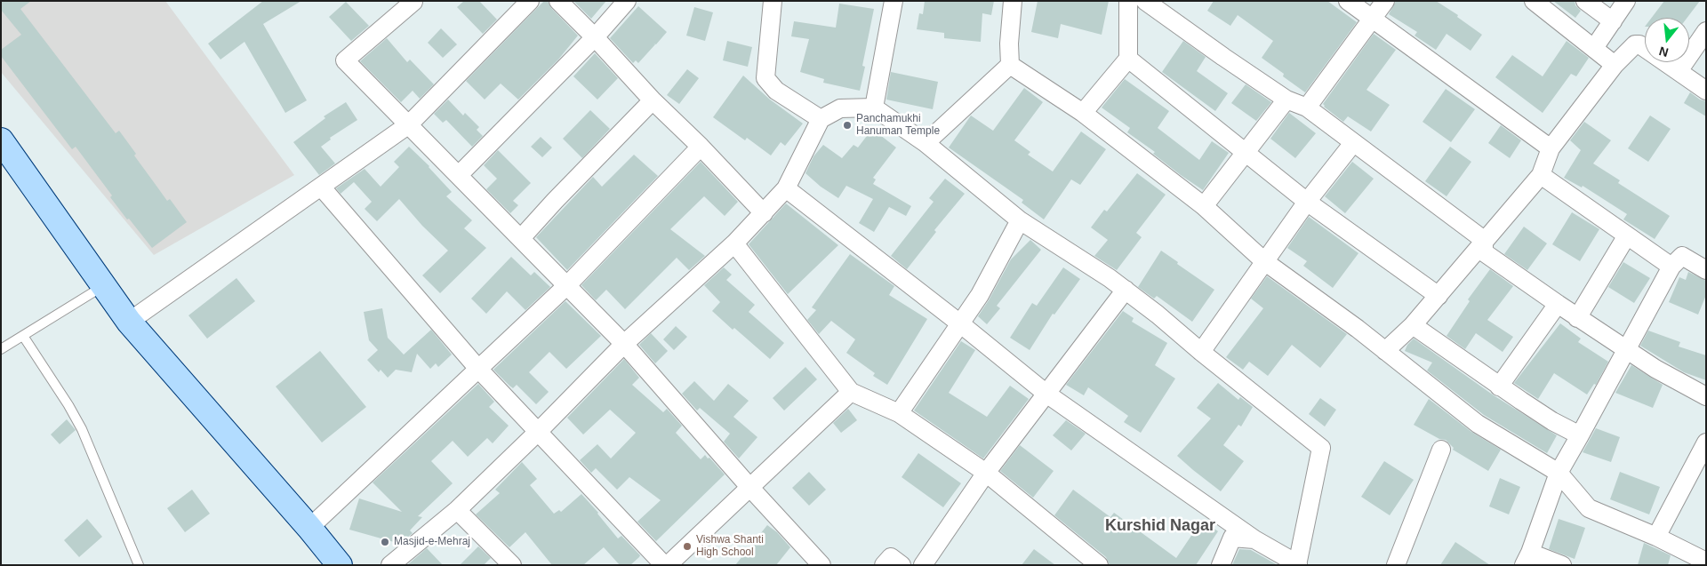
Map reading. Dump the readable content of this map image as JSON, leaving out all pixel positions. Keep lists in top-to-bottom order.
{
  "districts": ["Kurshid Nagar"],
  "places": ["Panchamukhi Hanuman Temple", "Masjid-e-Mehraj", "Vishwa Shanti High School"],
  "north": "bottom"
}
